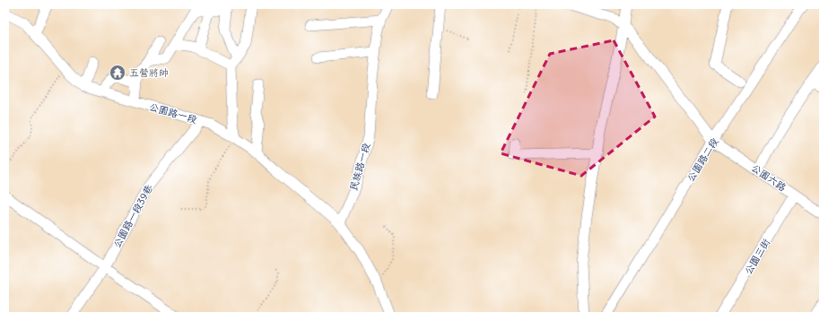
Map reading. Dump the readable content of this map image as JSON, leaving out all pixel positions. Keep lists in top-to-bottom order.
{
  "streets": {
    "street": [
      "公園路一段",
      "公園路二段",
      "民族路一段",
      "公園六路",
      "公園路一段39巷",
      "公園三街"
    ]
  },
  "crossings": [
    ["公園路一段", "民族路一段"],
    ["公園路一段", "公園路一段39巷"],
    ["公園路二段", "公園六路"],
    ["公園六路", "公園三街"]
  ],
  "places": {
    "temple": ["五營將帥"]
  }
}
